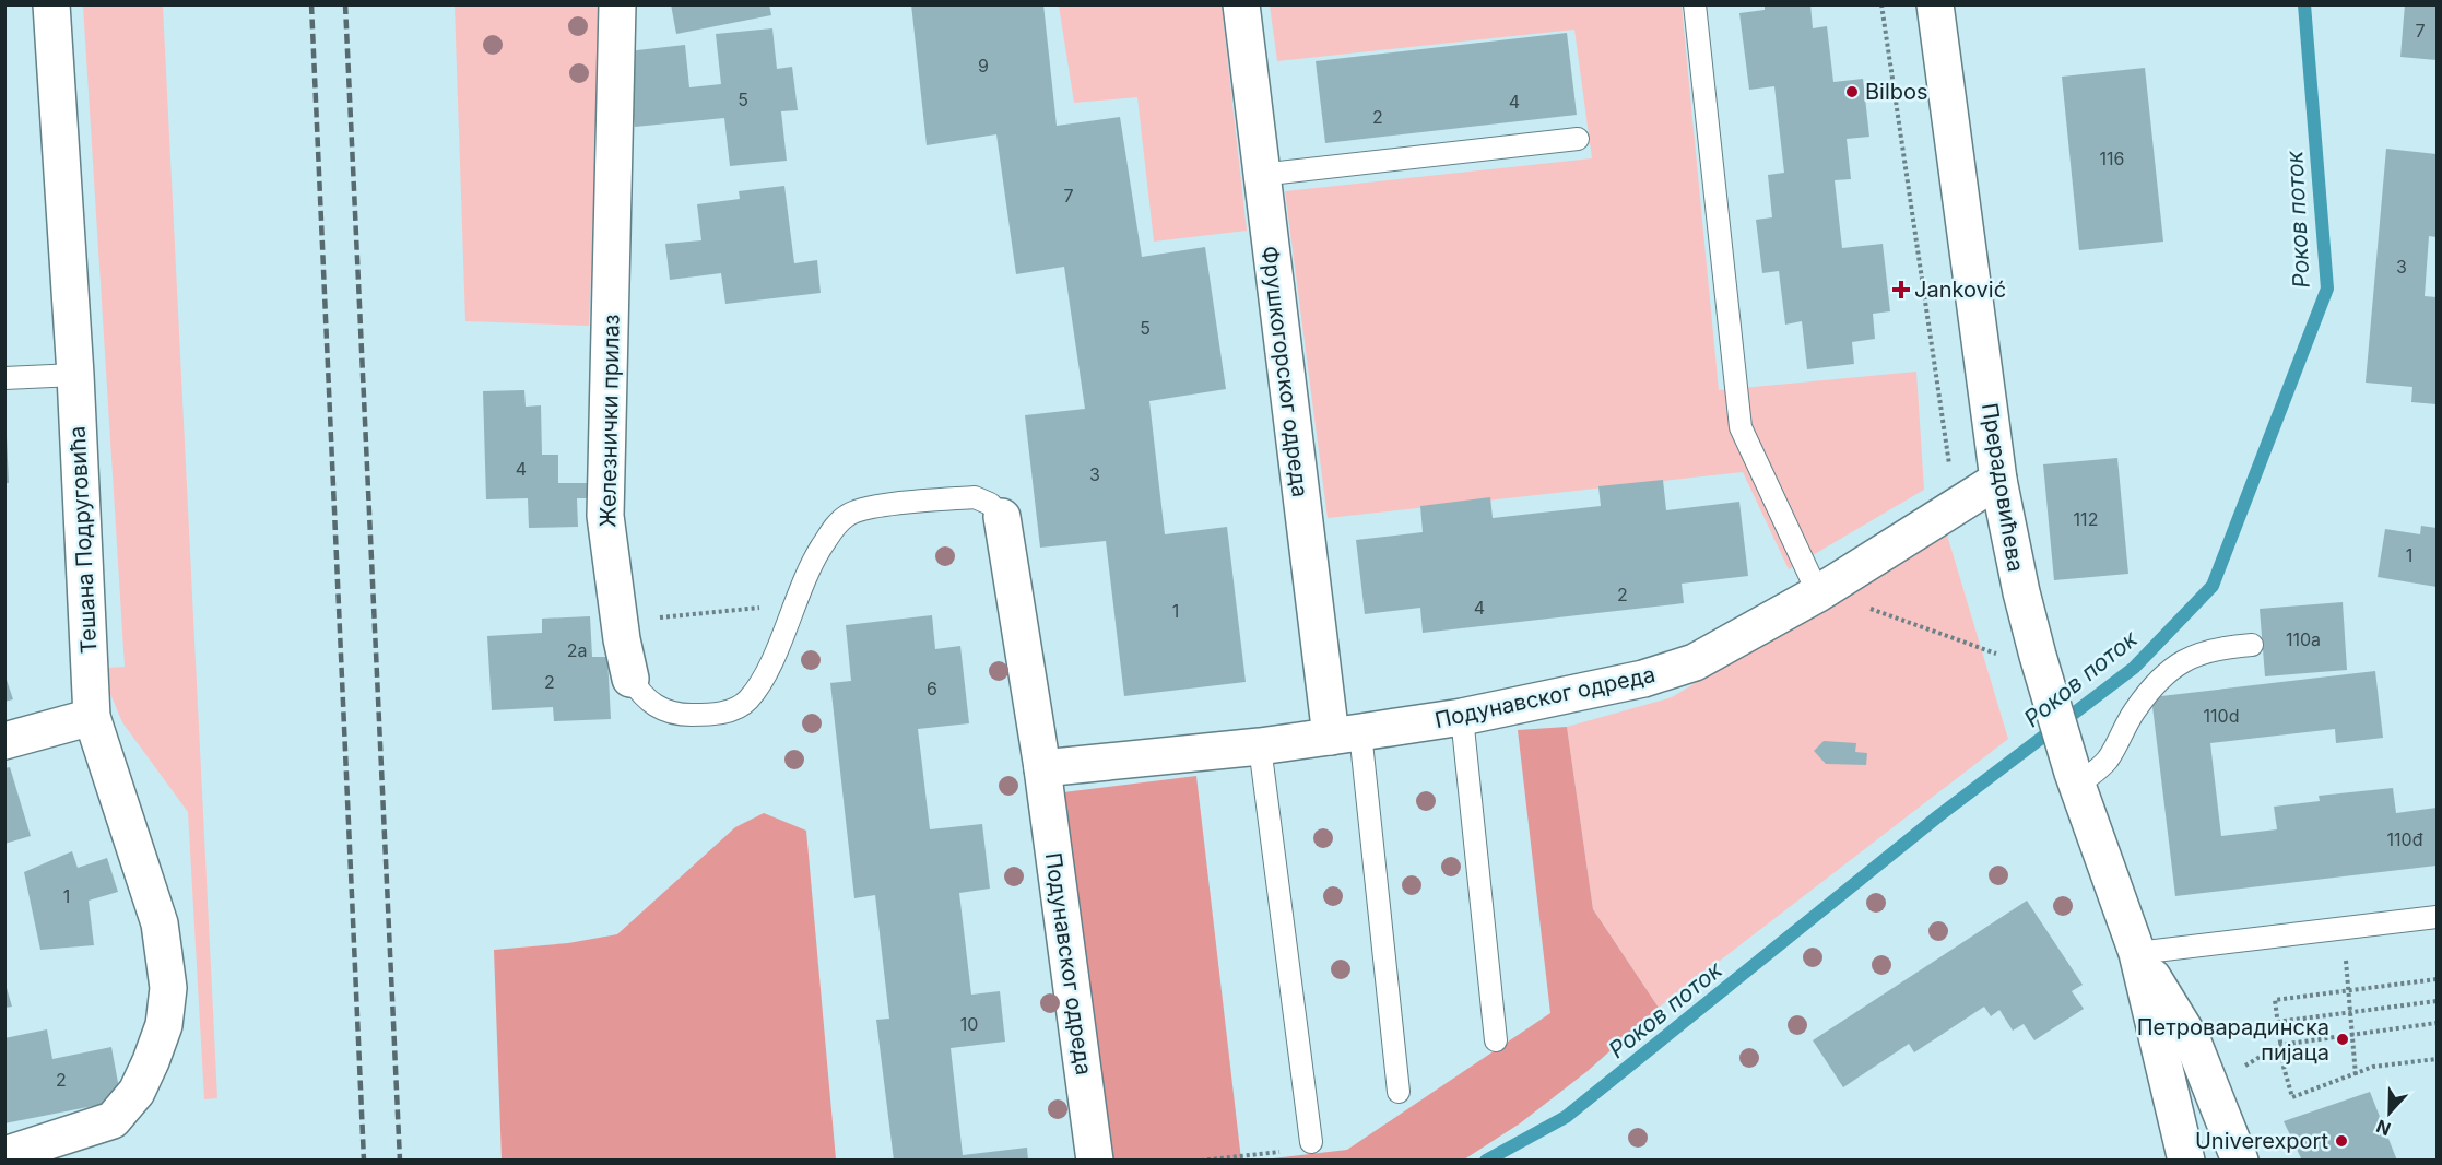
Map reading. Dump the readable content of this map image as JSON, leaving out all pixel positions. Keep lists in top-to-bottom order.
{
  "streets": {
    "street": [
      "Фрушкогорског одреда",
      "Железнички прилаз",
      "Прерадовићева",
      "Тешана Подруговића",
      "Подунавског одреда"
    ]
  },
  "crossings": [
    ["Фрушкогорског одреда", "Подунавског одреда"],
    ["Железнички прилаз", "Подунавског одреда"],
    ["Прерадовићева", "Подунавског одреда"]
  ],
  "water": ["Роков поток"],
  "places": {
    "other": ["Bilbos", "Петроварадинска пијаца", "Univerexport"],
    "health": ["Janković"]
  },
  "house_numbers": [
    "7",
    "9",
    "5",
    "4",
    "2",
    "116",
    "7",
    "3",
    "5",
    "4",
    "3",
    "112",
    "1",
    "2",
    "4",
    "1",
    "110a",
    "2a",
    "2",
    "6",
    "110d",
    "110đ",
    "1",
    "10",
    "2"
  ],
  "north": "bottom"
}
